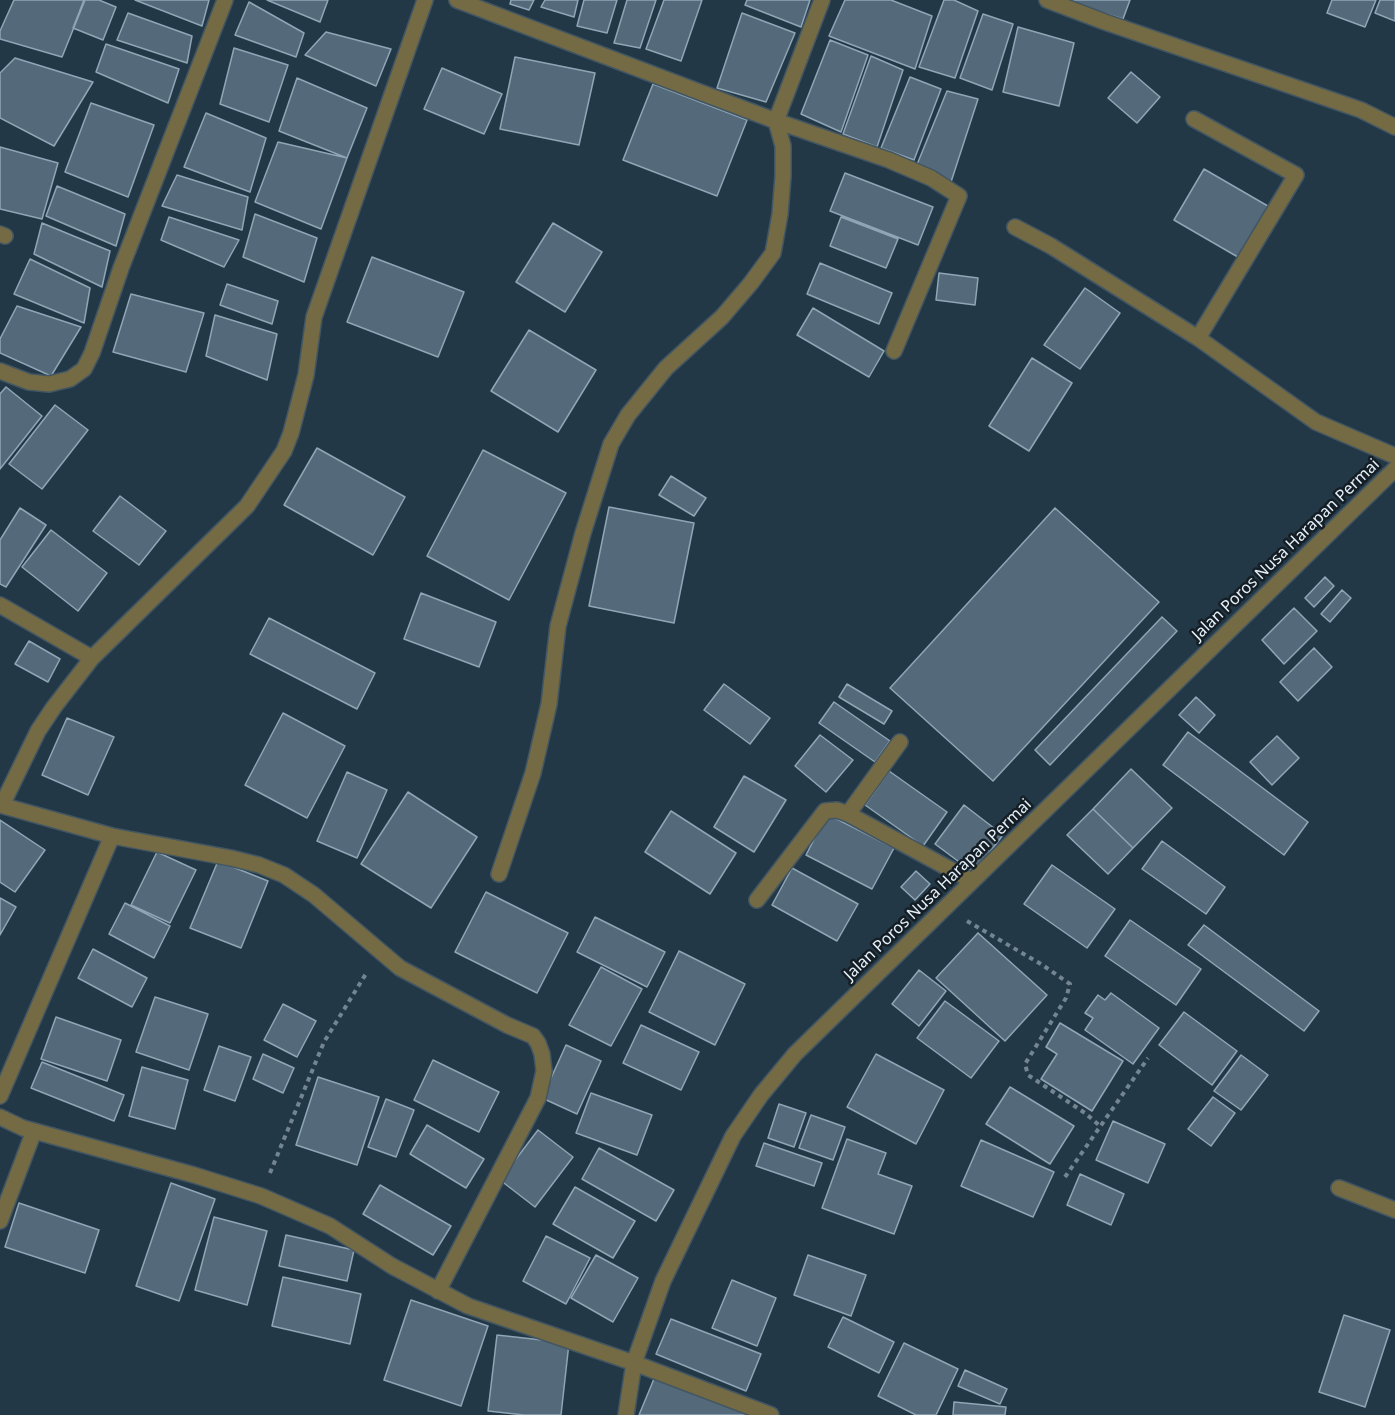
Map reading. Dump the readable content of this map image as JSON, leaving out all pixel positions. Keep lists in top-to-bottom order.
{
  "streets": {
    "street": ["Jalan Poros Nusa Harapan Permai"]
  }
}
